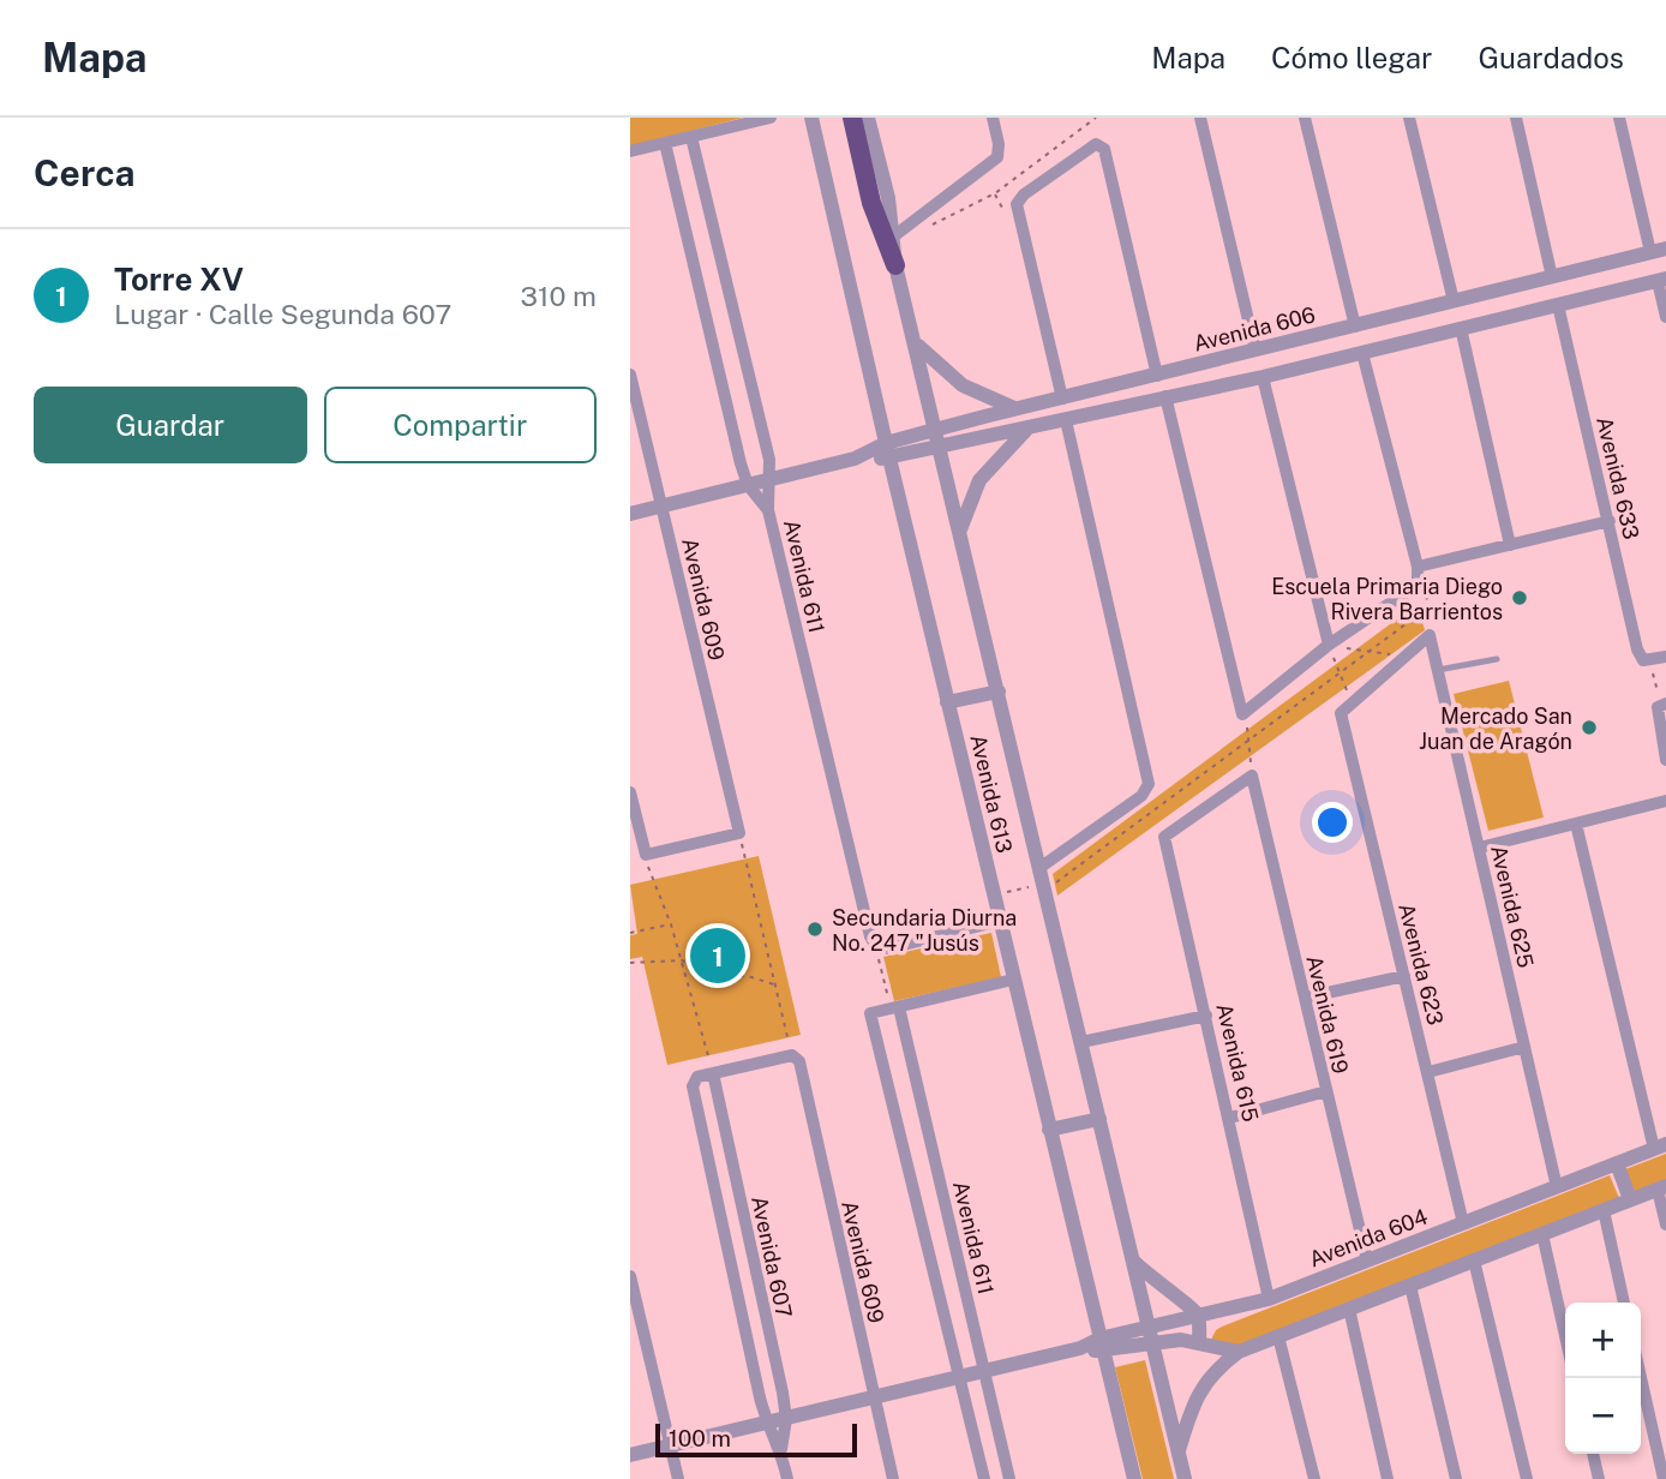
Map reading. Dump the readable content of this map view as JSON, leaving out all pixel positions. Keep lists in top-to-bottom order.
{
  "streets": {
    "street": [
      "Avenida 606",
      "Avenida 633",
      "Avenida 611",
      "Avenida 609",
      "Avenida 613",
      "Avenida 625",
      "Avenida 623",
      "Avenida 619",
      "Avenida 615",
      "Avenida 604",
      "Avenida 607"
    ]
  },
  "crossings": [
    ["Avenida 606", "Avenida 633"],
    ["Avenida 606", "Avenida 611"],
    ["Avenida 606", "Avenida 609"],
    ["Avenida 606", "Avenida 613"],
    ["Avenida 611", "Avenida 604"],
    ["Avenida 609", "Avenida 604"],
    ["Avenida 613", "Avenida 604"],
    ["Avenida 625", "Avenida 604"],
    ["Avenida 623", "Avenida 604"],
    ["Avenida 619", "Avenida 615"],
    ["Avenida 619", "Avenida 604"],
    ["Avenida 615", "Avenida 604"],
    ["Avenida 604", "Avenida 607"]
  ],
  "places": ["Escuela Primaria Diego Rivera Barrientos", "Mercado San Juan de Aragón", "Secundaria Diurna No. 247 \"Jusús"],
  "scale_bar": "100 m",
  "page": {
    "header": "Mapa",
    "nav": ["Mapa", "Cómo llegar", "Guardados"],
    "heading": "Cerca",
    "list": [
      {
        "mark": "1",
        "name": "Torre XV",
        "note": "Lugar · Calle Segunda 607",
        "value": "310 m"
      }
    ],
    "buttons": ["Guardar", "Compartir"],
    "pins": "1",
    "map_buttons": ["+", "−"],
    "scale": "100 m"
  }
}
